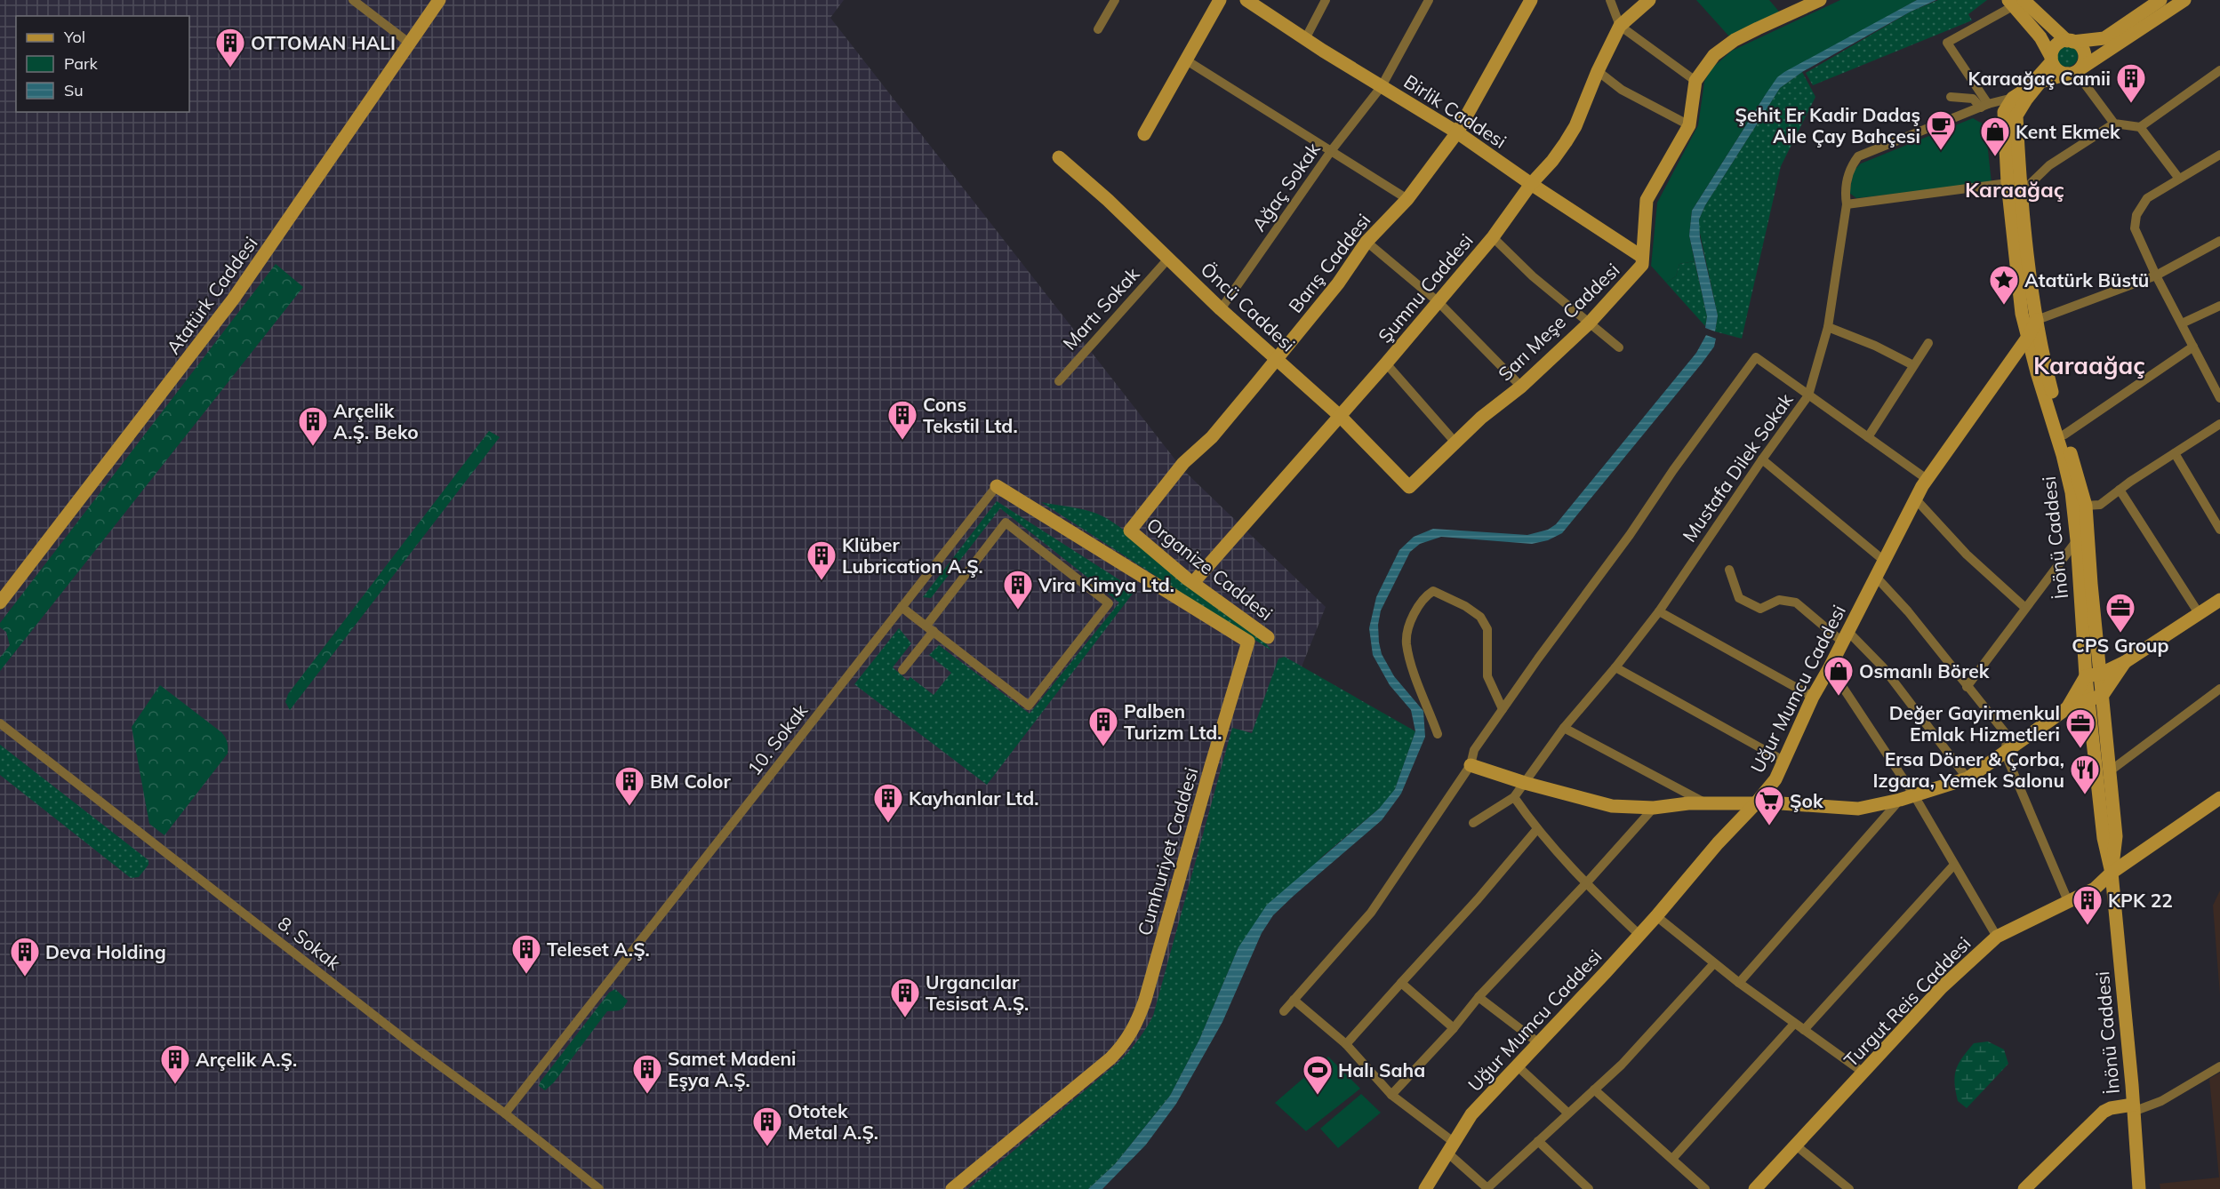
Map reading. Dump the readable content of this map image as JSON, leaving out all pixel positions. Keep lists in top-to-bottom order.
{
  "streets": {
    "street": [
      "Birlik Caddesi",
      "Ağaç Sokak",
      "Barış Caddesi",
      "Şumnu Caddesi",
      "Atatürk Caddesi",
      "Öncü Caddesi",
      "Martı Sokak",
      "Sarı Meşe Caddesi",
      "Mustafa Dilek Sokak",
      "İnönü Caddesi",
      "Organize Caddesi",
      "Uğur Mumcu Caddesi",
      "10. Sokak",
      "Cumhuriyet Caddesi",
      "8. Sokak",
      "Turgut Reis Caddesi"
    ]
  },
  "crossings": [
    ["Birlik Caddesi", "Ağaç Sokak"],
    ["Birlik Caddesi", "Barış Caddesi"],
    ["Birlik Caddesi", "Şumnu Caddesi"],
    ["Birlik Caddesi", "Sarı Meşe Caddesi"],
    ["Ağaç Sokak", "Öncü Caddesi"],
    ["Barış Caddesi", "Öncü Caddesi"],
    ["Barış Caddesi", "Organize Caddesi"],
    ["Şumnu Caddesi", "Öncü Caddesi"],
    ["Öncü Caddesi", "Martı Sokak"],
    ["Öncü Caddesi", "Sarı Meşe Caddesi"],
    ["Mustafa Dilek Sokak", "İnönü Caddesi"],
    ["İnönü Caddesi", "Uğur Mumcu Caddesi"],
    ["İnönü Caddesi", "Turgut Reis Caddesi"],
    ["10. Sokak", "Cumhuriyet Caddesi"],
    ["10. Sokak", "8. Sokak"]
  ],
  "districts": ["Karaağaç", "Karaağaç"],
  "places": {
    "building": [
      "OTTOMAN HALI",
      "Karaağaç Camii",
      "Cons Tekstil Ltd.",
      "Arçelik A.Ş. Beko",
      "Klüber Lubrication A.Ş.",
      "Vira Kimya Ltd.",
      "Palben Turizm Ltd.",
      "BM Color",
      "Kayhanlar Ltd.",
      "KPK 22",
      "Teleset A.Ş.",
      "Deva Holding",
      "Urgancılar Tesisat A.Ş.",
      "Arçelik A.Ş.",
      "Samet Madeni Eşya A.Ş.",
      "Ototek Metal A.Ş."
    ],
    "cafe": ["Şehit Er Kadir Dadaş Aile Çay Bahçesi"],
    "shop": ["Kent Ekmek", "Osmanlı Börek"],
    "place": ["Atatürk Büstü"],
    "office": ["CPS Group", "Değer Gayirmenkul Emlak Hizmetleri"],
    "restaurant": ["Ersa Döner & Çorba, Izgara, Yemek Salonu"],
    "supermarket": ["Şok"],
    "sports": ["Halı Saha"]
  },
  "legend": ["Yol", "Park", "Su"]
}
